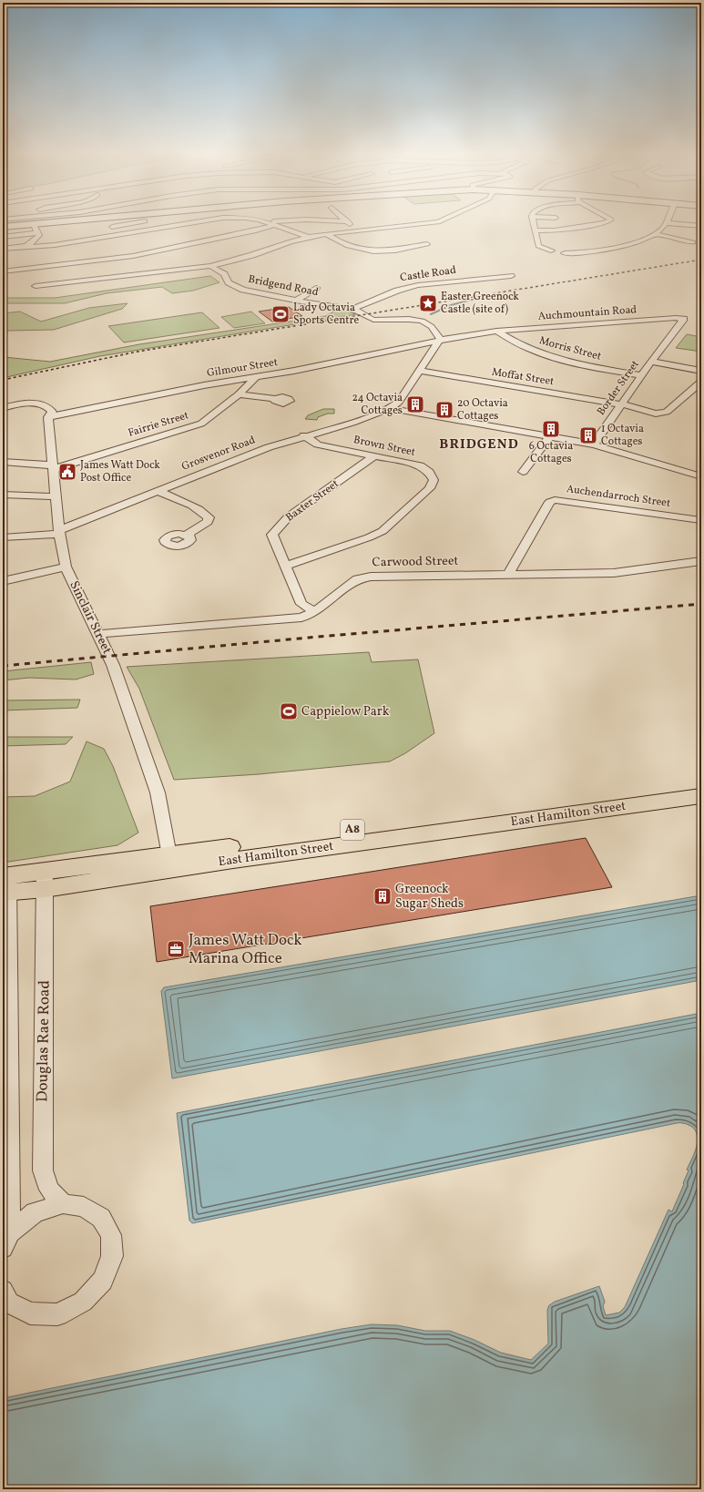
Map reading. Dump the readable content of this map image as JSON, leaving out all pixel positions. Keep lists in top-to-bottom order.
{
  "streets": {
    "highway": ["East Hamilton Street", "A8"],
    "street": [
      "Castle Road",
      "Bridgend Road",
      "Auchmountain Road",
      "Morris Street",
      "Gilmour Street",
      "Moffat Street",
      "Border Street",
      "Fairrie Street",
      "Brown Street",
      "Grosvenor Road",
      "Auchendarroch Street",
      "Baxter Street",
      "Carwood Street",
      "Sinclair Street",
      "Douglas Rae Road"
    ]
  },
  "crossings": [
    ["Castle Road", "Bridgend Road"],
    ["Bridgend Road", "Auchmountain Road"],
    ["Bridgend Road", "Gilmour Street"],
    ["Auchmountain Road", "Morris Street"],
    ["Auchmountain Road", "Gilmour Street"],
    ["Auchmountain Road", "Border Street"],
    ["Morris Street", "Border Street"],
    ["Gilmour Street", "Fairrie Street"],
    ["Gilmour Street", "Sinclair Street"],
    ["Moffat Street", "Border Street"],
    ["Fairrie Street", "Sinclair Street"],
    ["Brown Street", "Grosvenor Road"],
    ["Brown Street", "Baxter Street"],
    ["Grosvenor Road", "Sinclair Street"],
    ["Auchendarroch Street", "Carwood Street"],
    ["Baxter Street", "Carwood Street"],
    ["Carwood Street", "Sinclair Street"],
    ["Sinclair Street", "East Hamilton Street"],
    ["East Hamilton Street", "Douglas Rae Road"]
  ],
  "districts": ["BRIDGEND"],
  "places": {
    "place": ["Easter Greenock Castle (site of)"],
    "sports": ["Lady Octavia Sports Centre", "Cappielow Park"],
    "building": [
      "24 Octavia Cottages",
      "20 Octavia Cottages",
      "6 Octavia Cottages",
      "1 Octavia Cottages",
      "Greenock Sugar Sheds"
    ],
    "public building": ["James Watt Dock Post Office"],
    "office": ["James Watt Dock Marina Office"]
  }
}
